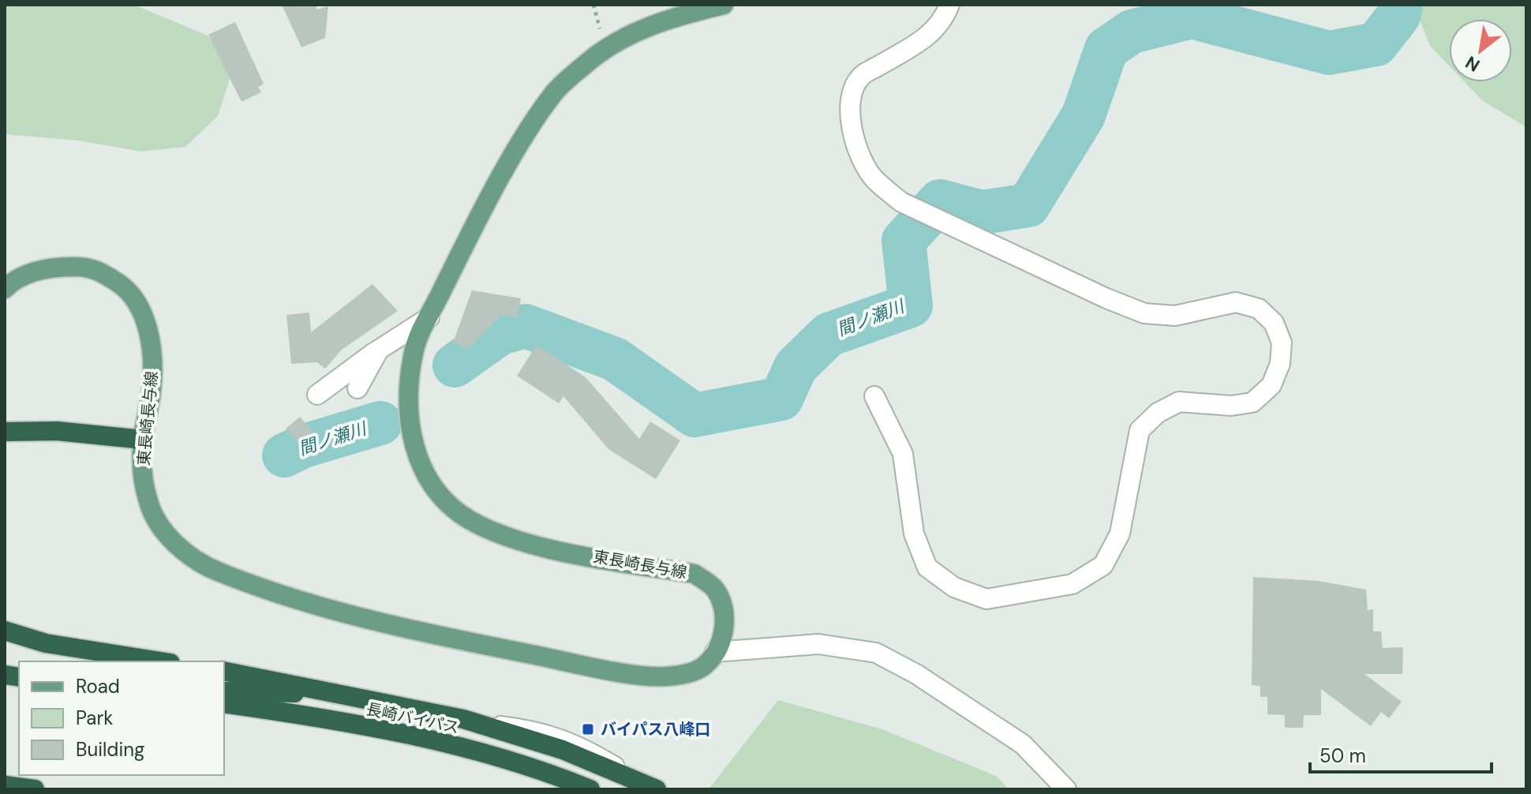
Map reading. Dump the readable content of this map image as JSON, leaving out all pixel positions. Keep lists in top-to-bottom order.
{
  "streets": {
    "highway": ["長崎バイパス"],
    "main road": ["東長崎長与線"]
  },
  "water": ["間ノ瀬川"],
  "places": {
    "transit": ["バイパス八峰口"]
  },
  "legend": ["Road", "Park", "Building"],
  "scale_bar": "50 m",
  "north": "bottom left"
}
